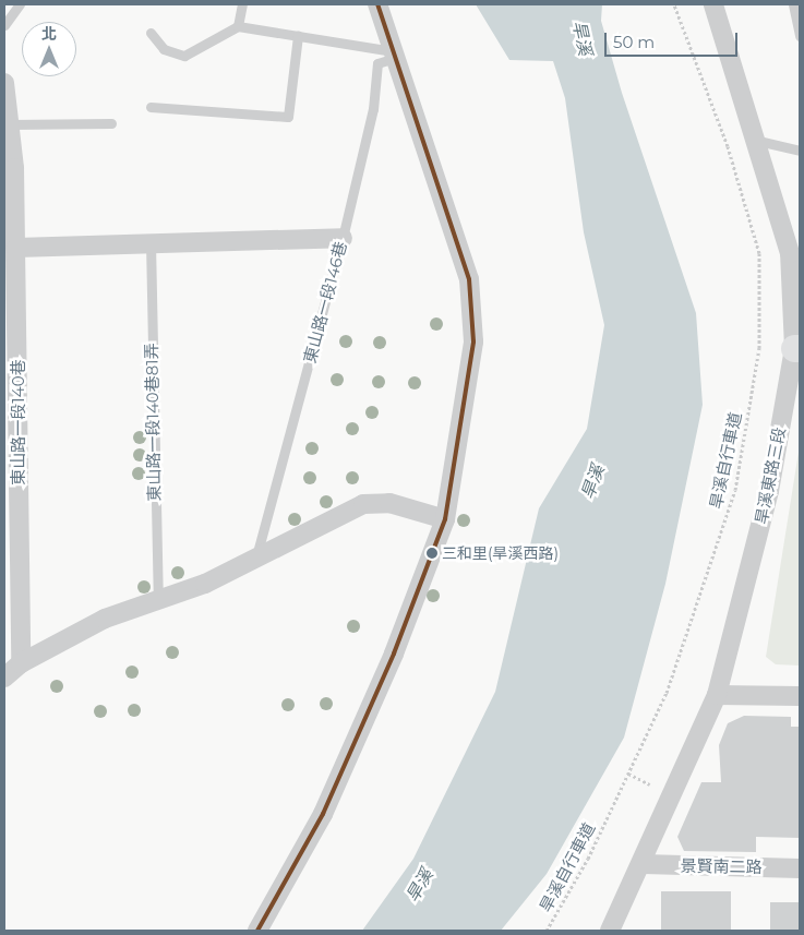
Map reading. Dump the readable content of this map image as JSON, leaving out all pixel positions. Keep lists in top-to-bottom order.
{
  "streets": {
    "street": ["東山路一段140巷", "旱溪東路三段", "景賢南二路"],
    "lane": ["東山路一段146巷", "東山路一段140巷81弄"],
    "path": ["旱溪自行車道"]
  },
  "crossings": [
    ["旱溪東路三段", "景賢南二路"]
  ],
  "water": ["旱溪"],
  "places": ["三和里(旱溪西路)"],
  "scale_bar": "50 m",
  "north": "top"
}
